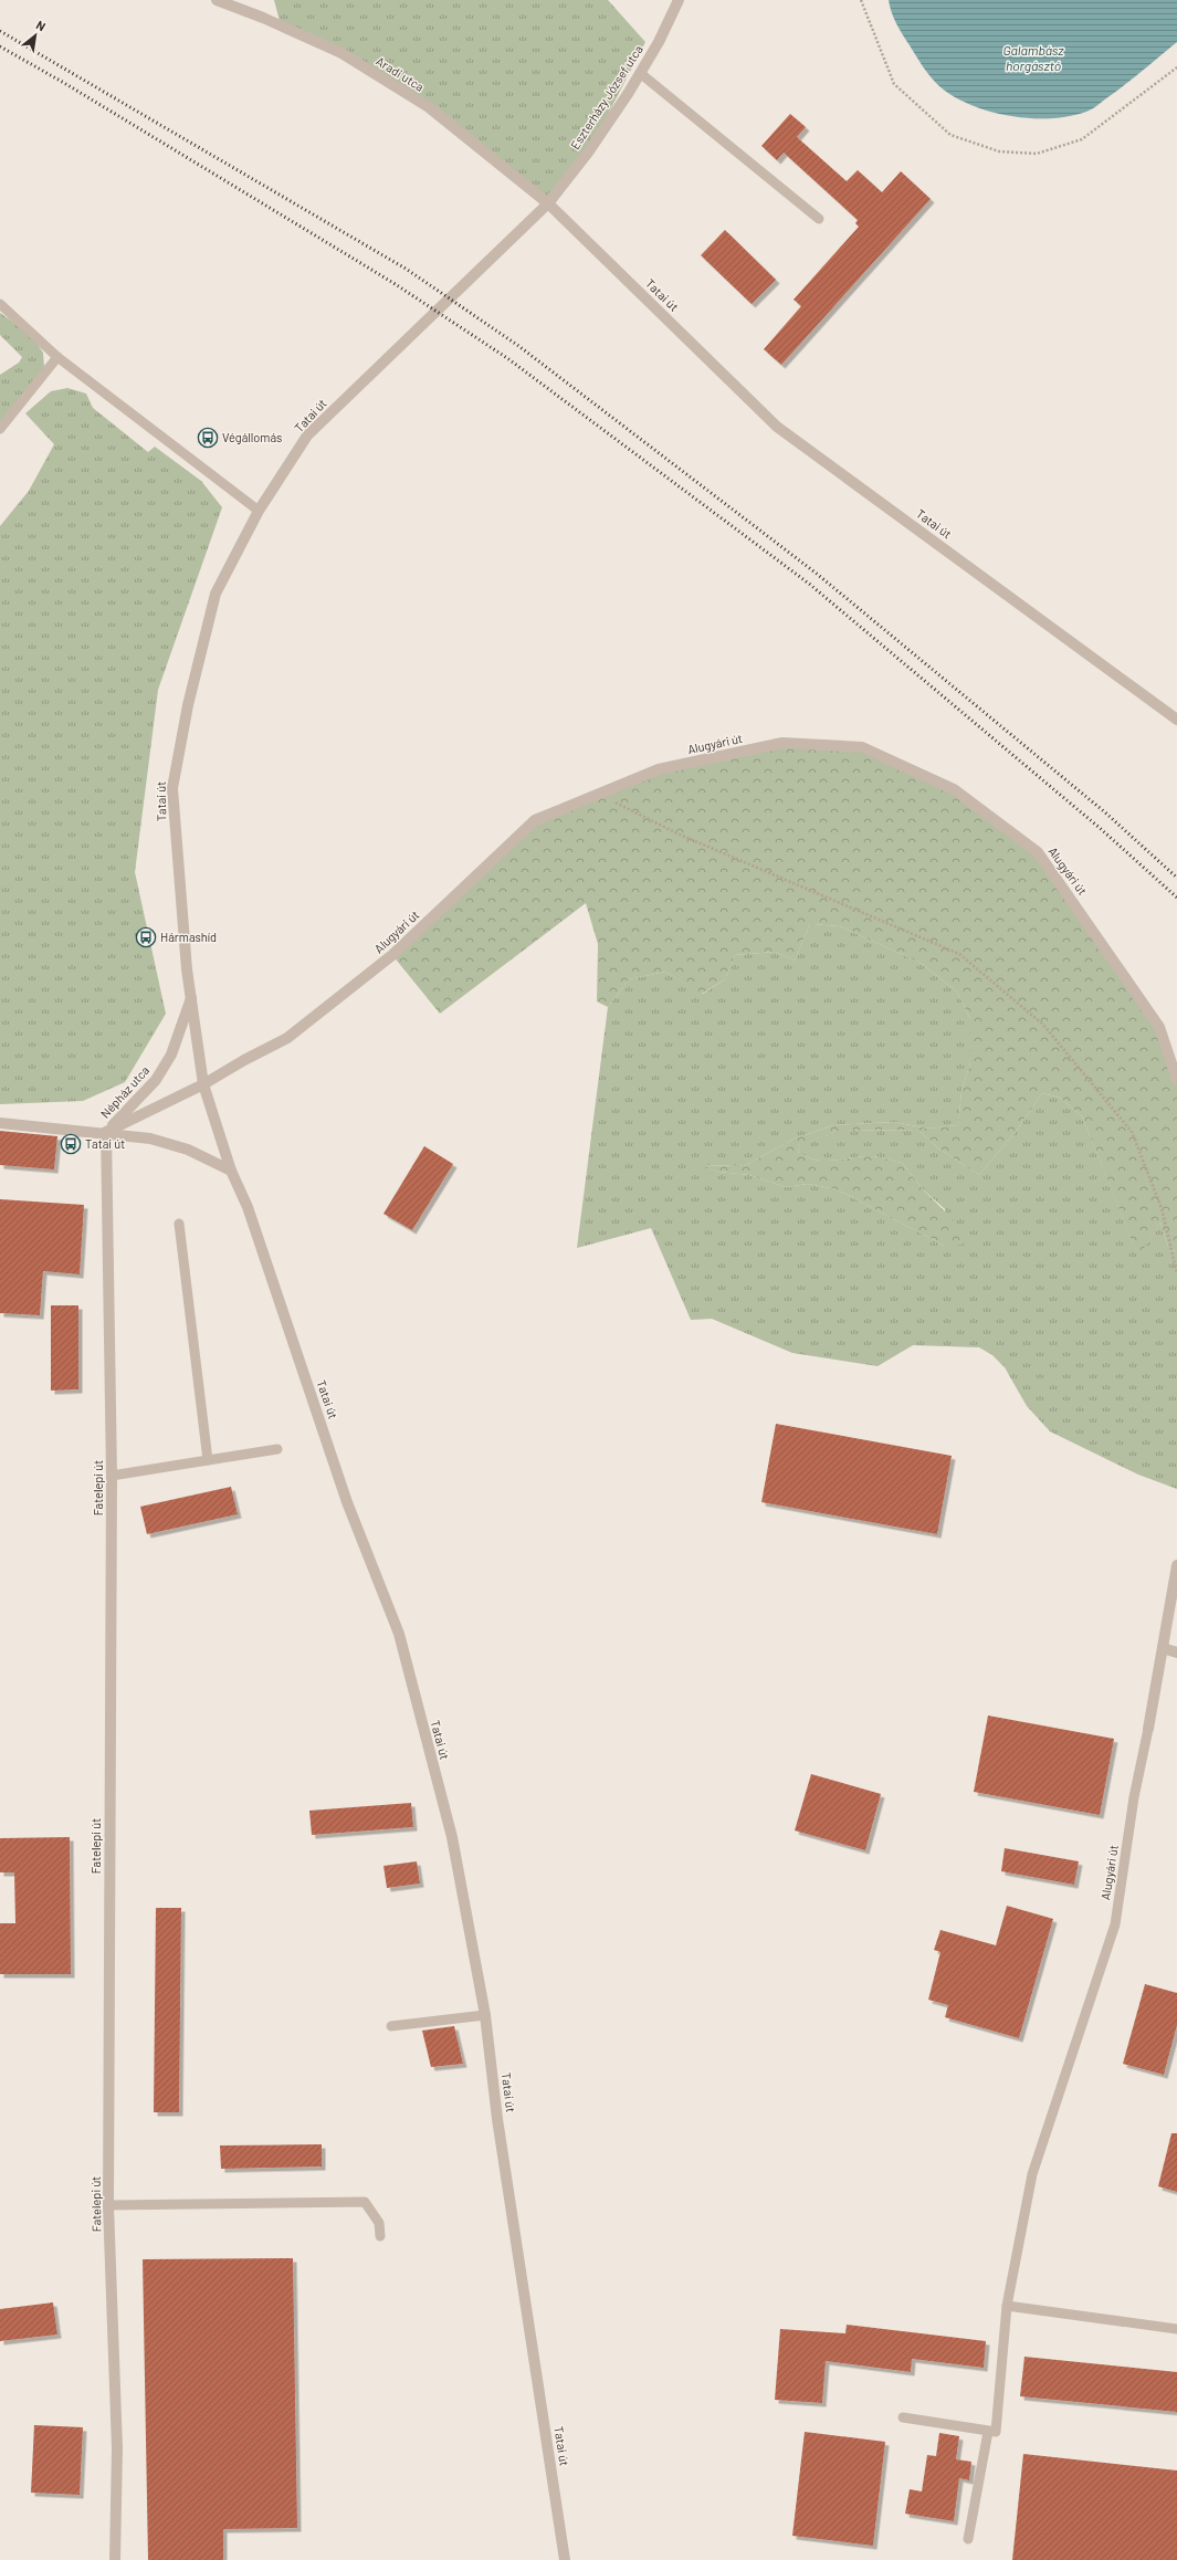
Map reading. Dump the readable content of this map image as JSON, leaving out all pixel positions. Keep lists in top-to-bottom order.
{
  "streets": {
    "street": [
      "Aradi utca",
      "Eszterházy József utca",
      "Tatai út",
      "Alugyári út",
      "Népház utca",
      "Fatelepi út"
    ]
  },
  "crossings": [
    ["Aradi utca", "Eszterházy József utca"],
    ["Aradi utca", "Tatai út"],
    ["Eszterházy József utca", "Tatai út"],
    ["Tatai út", "Alugyári út"],
    ["Tatai út", "Népház utca"],
    ["Alugyári út", "Népház utca"],
    ["Népház utca", "Fatelepi út"]
  ],
  "water": ["Galambász horgásztó"],
  "places": {
    "bus stop": ["Végállomás", "Hármashíd", "Tatai út"]
  },
  "north": "top right"
}
